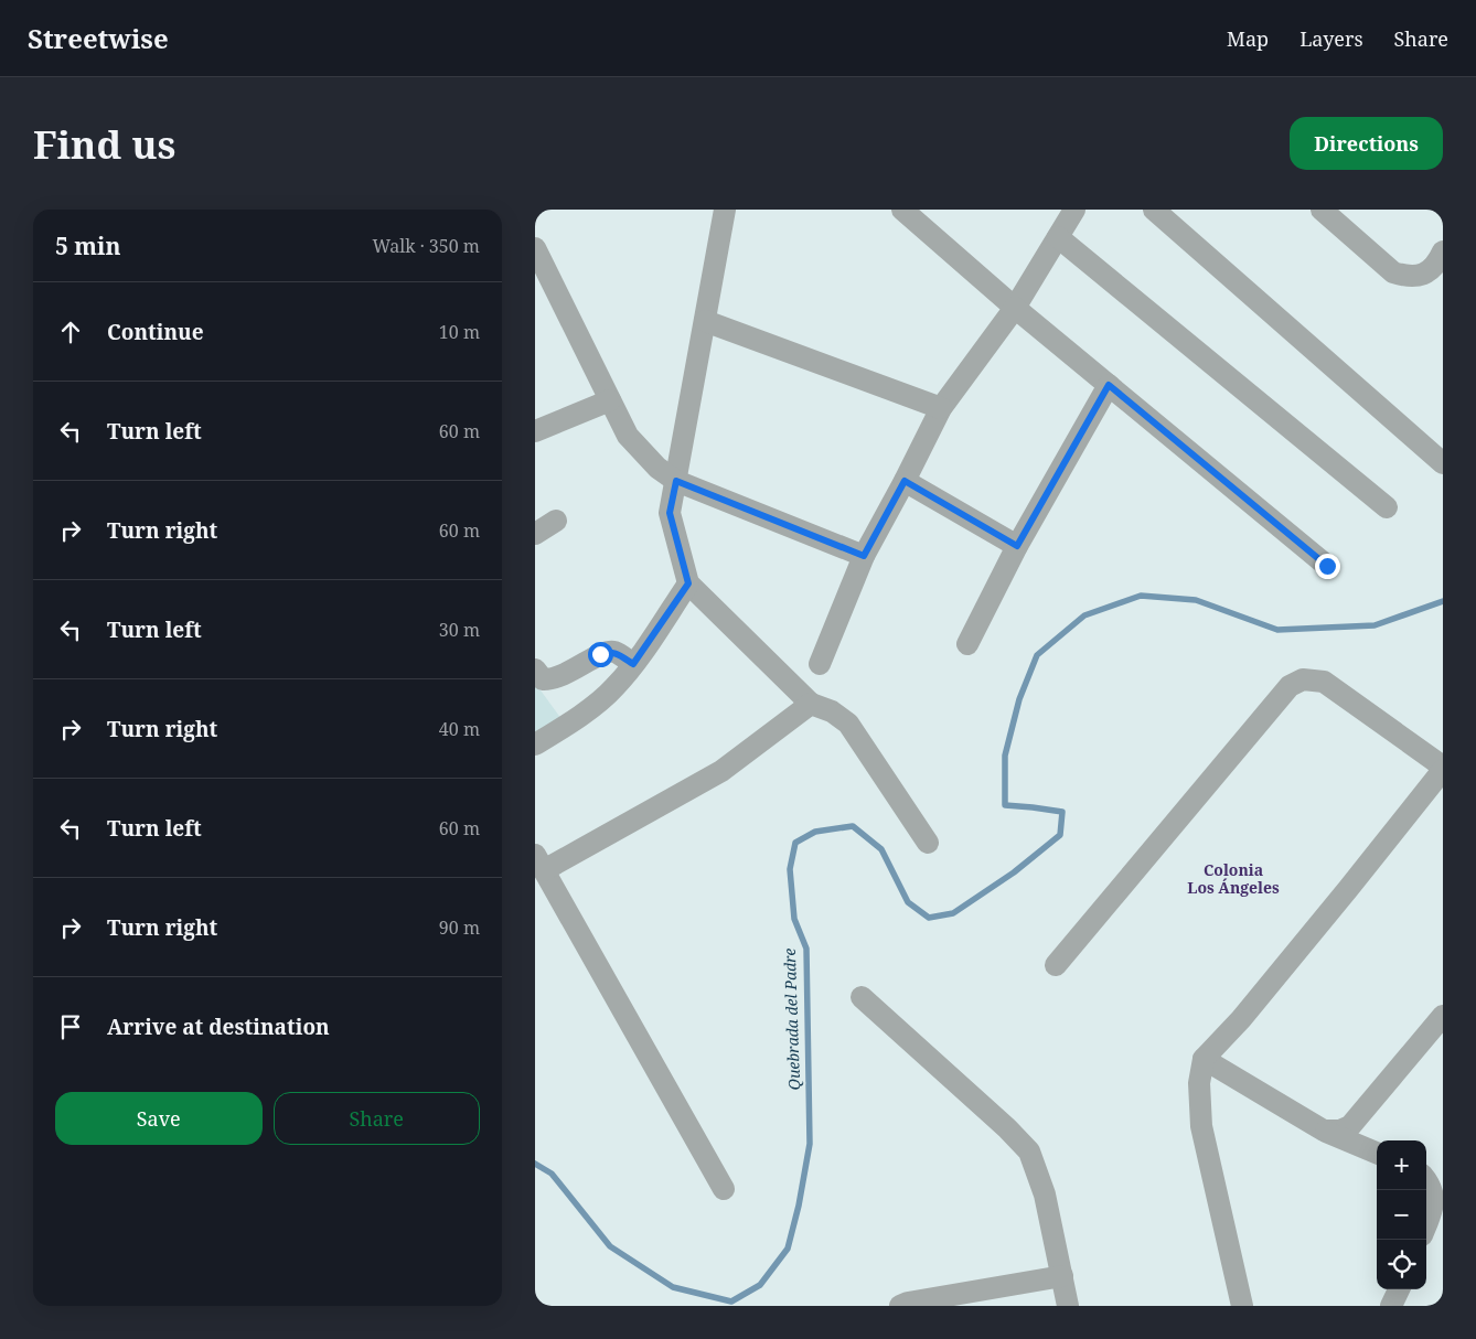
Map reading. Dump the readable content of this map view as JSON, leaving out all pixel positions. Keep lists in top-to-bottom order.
{
  "districts": ["Colonia Los Ángeles"],
  "water": ["Quebrada del Padre"],
  "page": {
    "header": "Streetwise",
    "nav": ["Map", "Layers", "Share"],
    "buttons": [
      "Directions",
      ["Save", "Share"]
    ],
    "title": "Find us",
    "heading": ["5 min", "Walk · 350 m"],
    "list": [
      ["Continue", "10 m"],
      ["Turn left", "60 m"],
      ["Turn right", "60 m"],
      ["Turn left", "30 m"],
      ["Turn right", "40 m"],
      ["Turn left", "60 m"],
      ["Turn right", "90 m"],
      "Arrive at destination"
    ],
    "map_buttons": ["+", "−"]
  }
}
